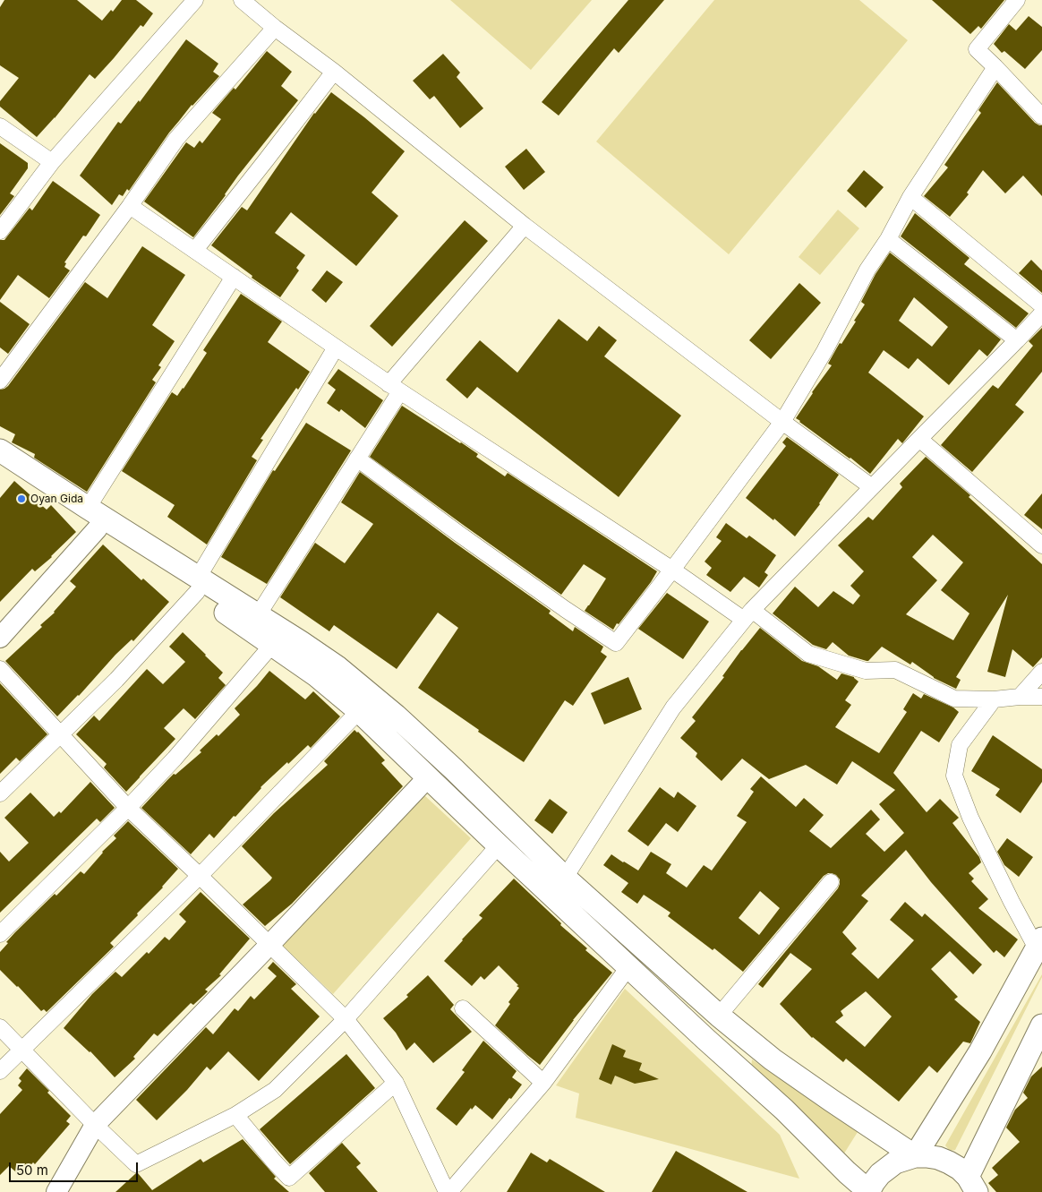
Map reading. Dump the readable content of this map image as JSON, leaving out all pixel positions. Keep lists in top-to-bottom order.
{
  "places": ["Oyan Gida"],
  "scale_bar": "50 m"
}
